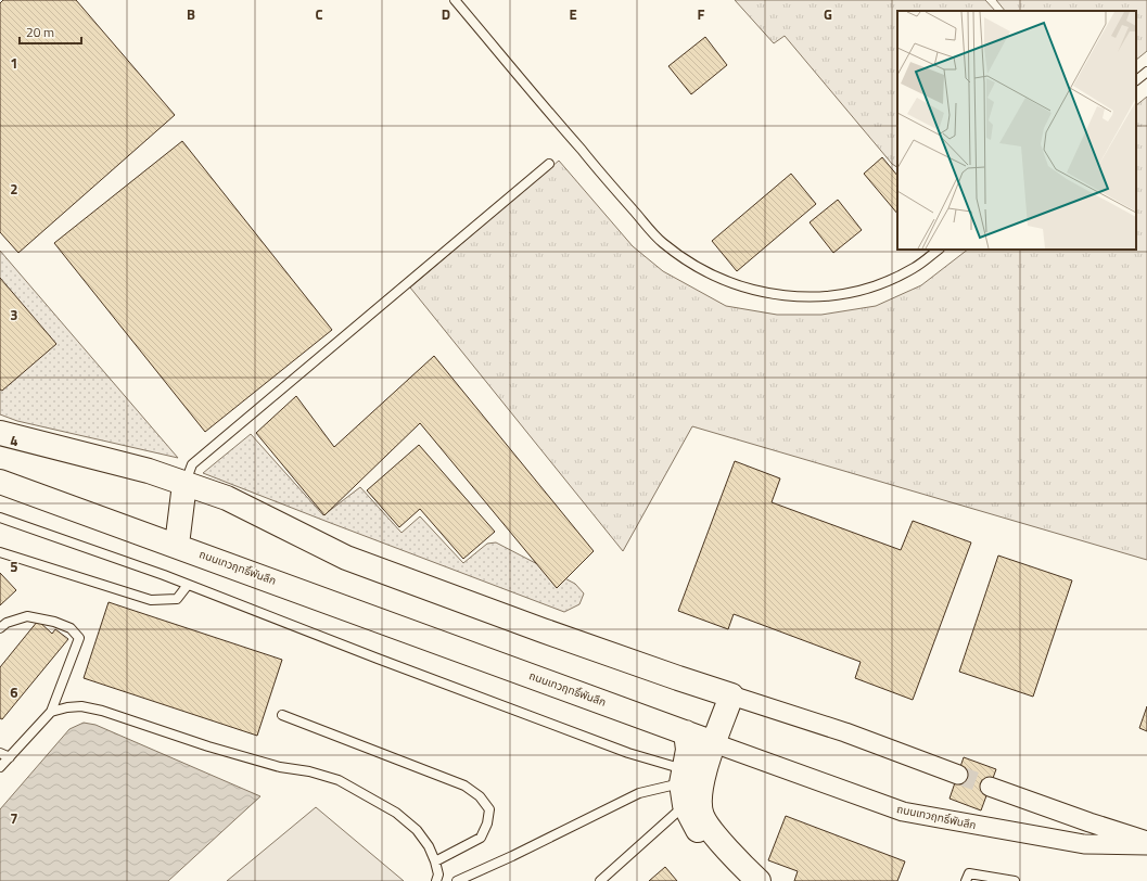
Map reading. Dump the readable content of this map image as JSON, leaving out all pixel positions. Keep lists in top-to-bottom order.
{
  "streets": {
    "street": ["ถนนเทวฤทธิ์พันลึก"]
  },
  "scale_bar": "20 m",
  "grid": {
    "columns": [
      "B",
      "C",
      "D",
      "E",
      "F",
      "G"
    ],
    "rows": [
      "1",
      "2",
      "3",
      "4",
      "5",
      "6",
      "7"
    ]
  }
}
